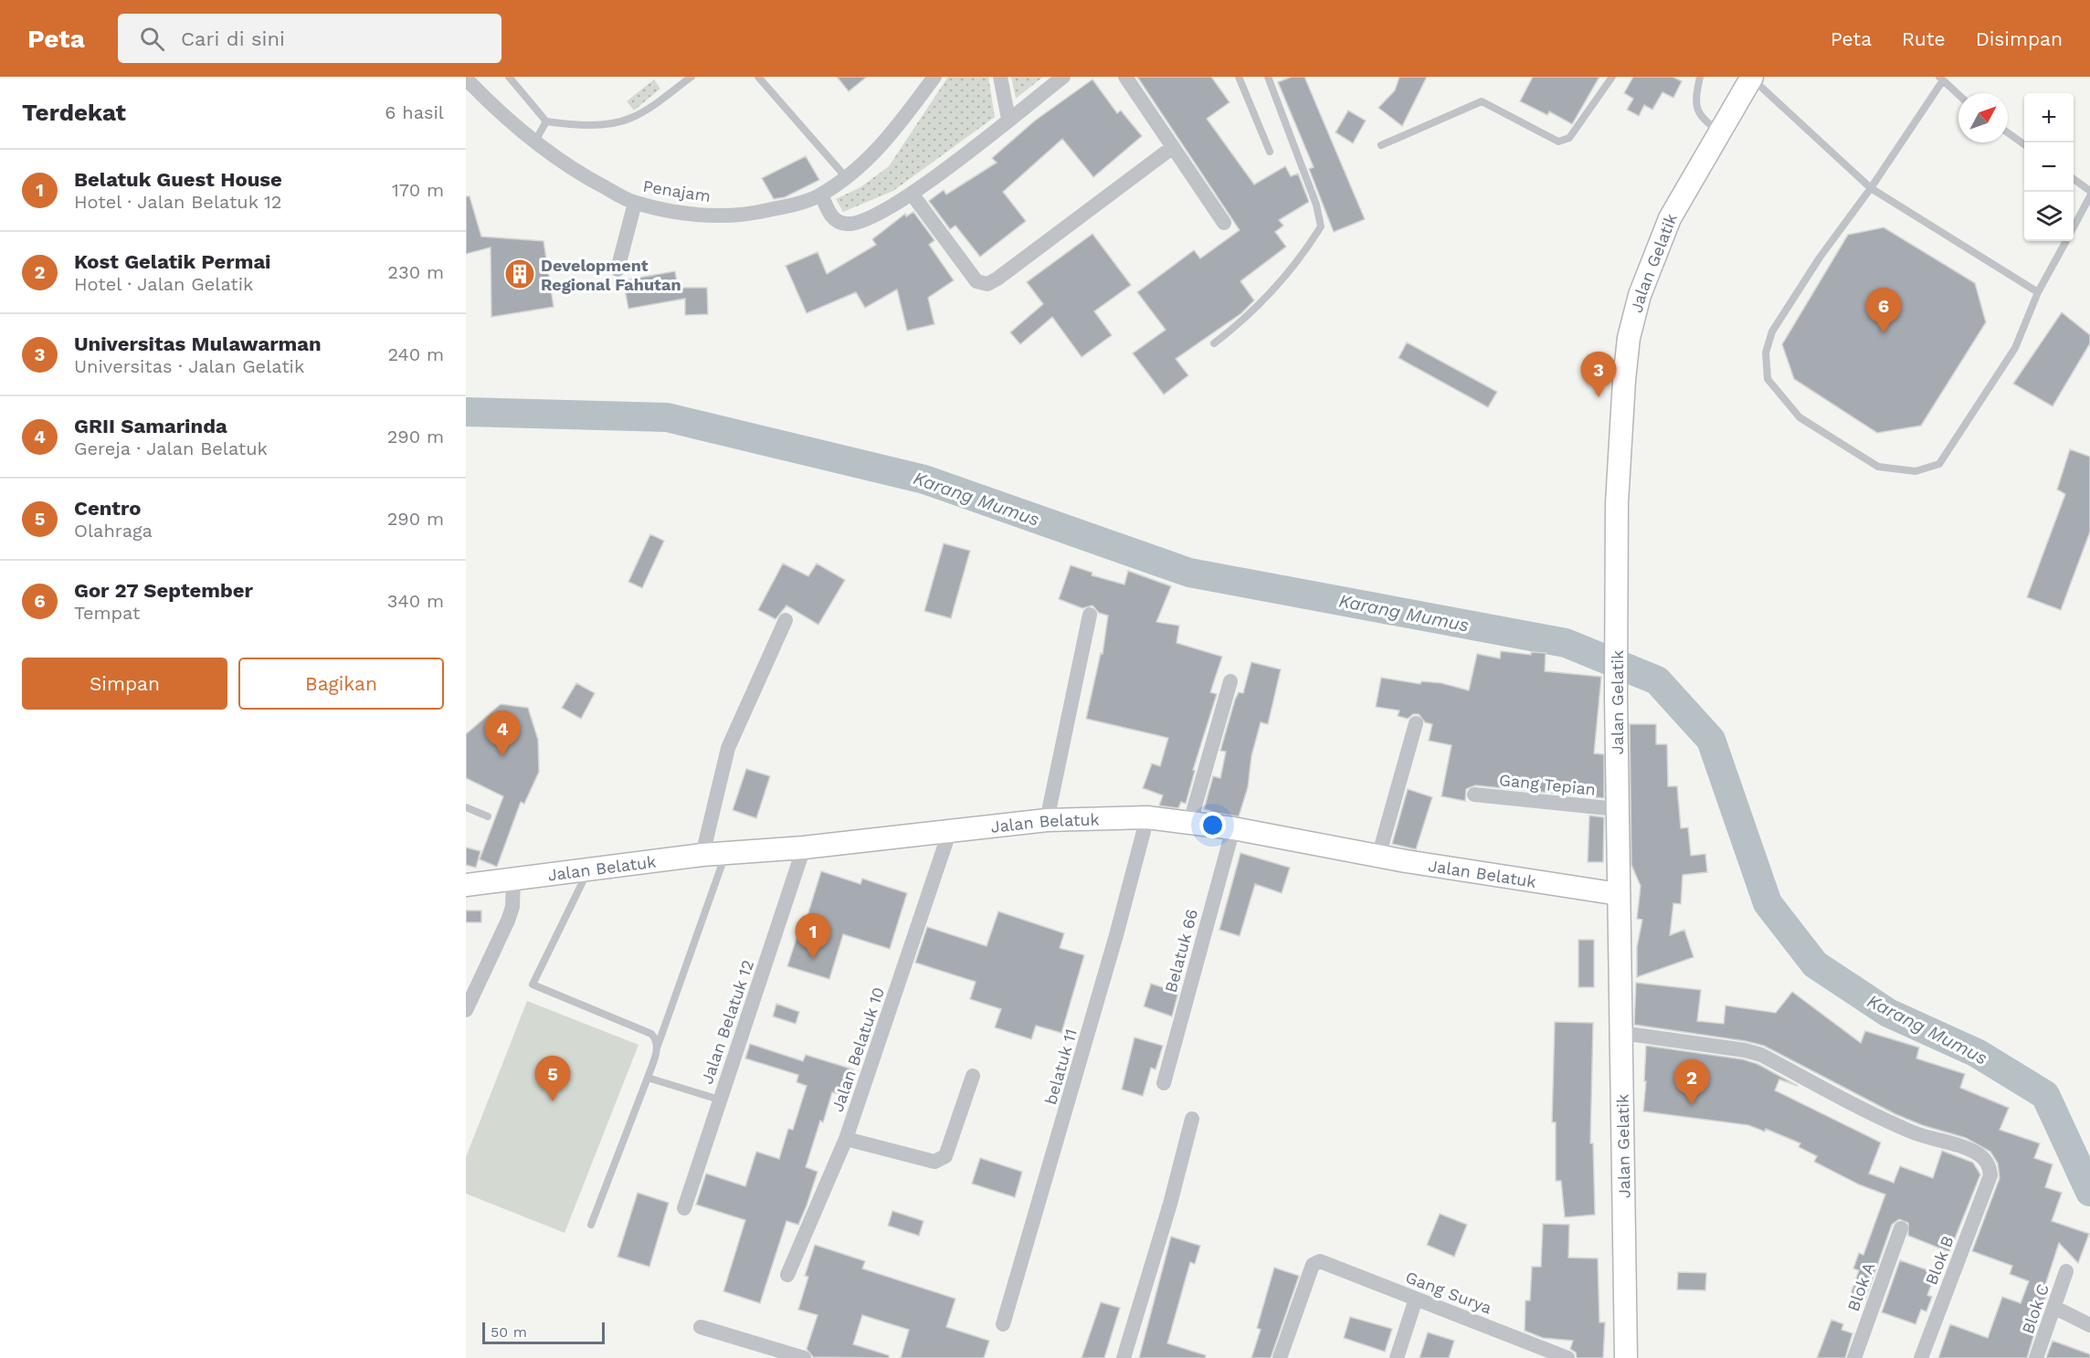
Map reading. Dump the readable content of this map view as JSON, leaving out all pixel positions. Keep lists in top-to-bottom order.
{
  "streets": {
    "street": [
      "Penajam",
      "Jalan Gelatik",
      "Gang Tepian",
      "Jalan Belatuk",
      "Belatuk 66",
      "Jalan Belatuk 12",
      "Jalan Belatuk 10",
      "belatuk 11",
      "Blok B",
      "Blok A",
      "Gang Surya",
      "Blok C"
    ]
  },
  "crossings": [
    ["Jalan Gelatik", "Gang Tepian"],
    ["Jalan Gelatik", "Jalan Belatuk"],
    ["Jalan Gelatik", "Blok B"],
    ["Jalan Belatuk", "Belatuk 66"],
    ["Jalan Belatuk", "Jalan Belatuk 12"],
    ["Jalan Belatuk", "Jalan Belatuk 10"],
    ["Jalan Belatuk", "belatuk 11"]
  ],
  "water": ["Karang Mumus"],
  "places": {
    "building": ["Development Regional Fahutan"]
  },
  "scale_bar": "50 m",
  "north": "top right",
  "page": {
    "header": "Peta",
    "search": "Cari di sini",
    "nav": ["Peta", "Rute", "Disimpan"],
    "heading": ["Terdekat", "6 hasil"],
    "map_buttons": ["+", "−"],
    "list": [
      {
        "mark": "1",
        "name": "Belatuk Guest House",
        "note": "Hotel · Jalan Belatuk 12",
        "value": "170 m"
      },
      {
        "mark": "2",
        "name": "Kost Gelatik Permai",
        "note": "Hotel · Jalan Gelatik",
        "value": "230 m"
      },
      {
        "mark": "3",
        "name": "Universitas Mulawarman",
        "note": "Universitas · Jalan Gelatik",
        "value": "240 m"
      },
      {
        "mark": "4",
        "name": "GRII Samarinda",
        "note": "Gereja · Jalan Belatuk",
        "value": "290 m"
      },
      {
        "mark": "5",
        "name": "Centro",
        "note": "Olahraga",
        "value": "290 m"
      },
      {
        "mark": "6",
        "name": "Gor 27 September",
        "note": "Tempat",
        "value": "340 m"
      }
    ],
    "pins": [
      "6",
      "3",
      "4",
      "1",
      "5",
      "2"
    ],
    "buttons": ["Simpan", "Bagikan"],
    "scale": "50 m"
  }
}
